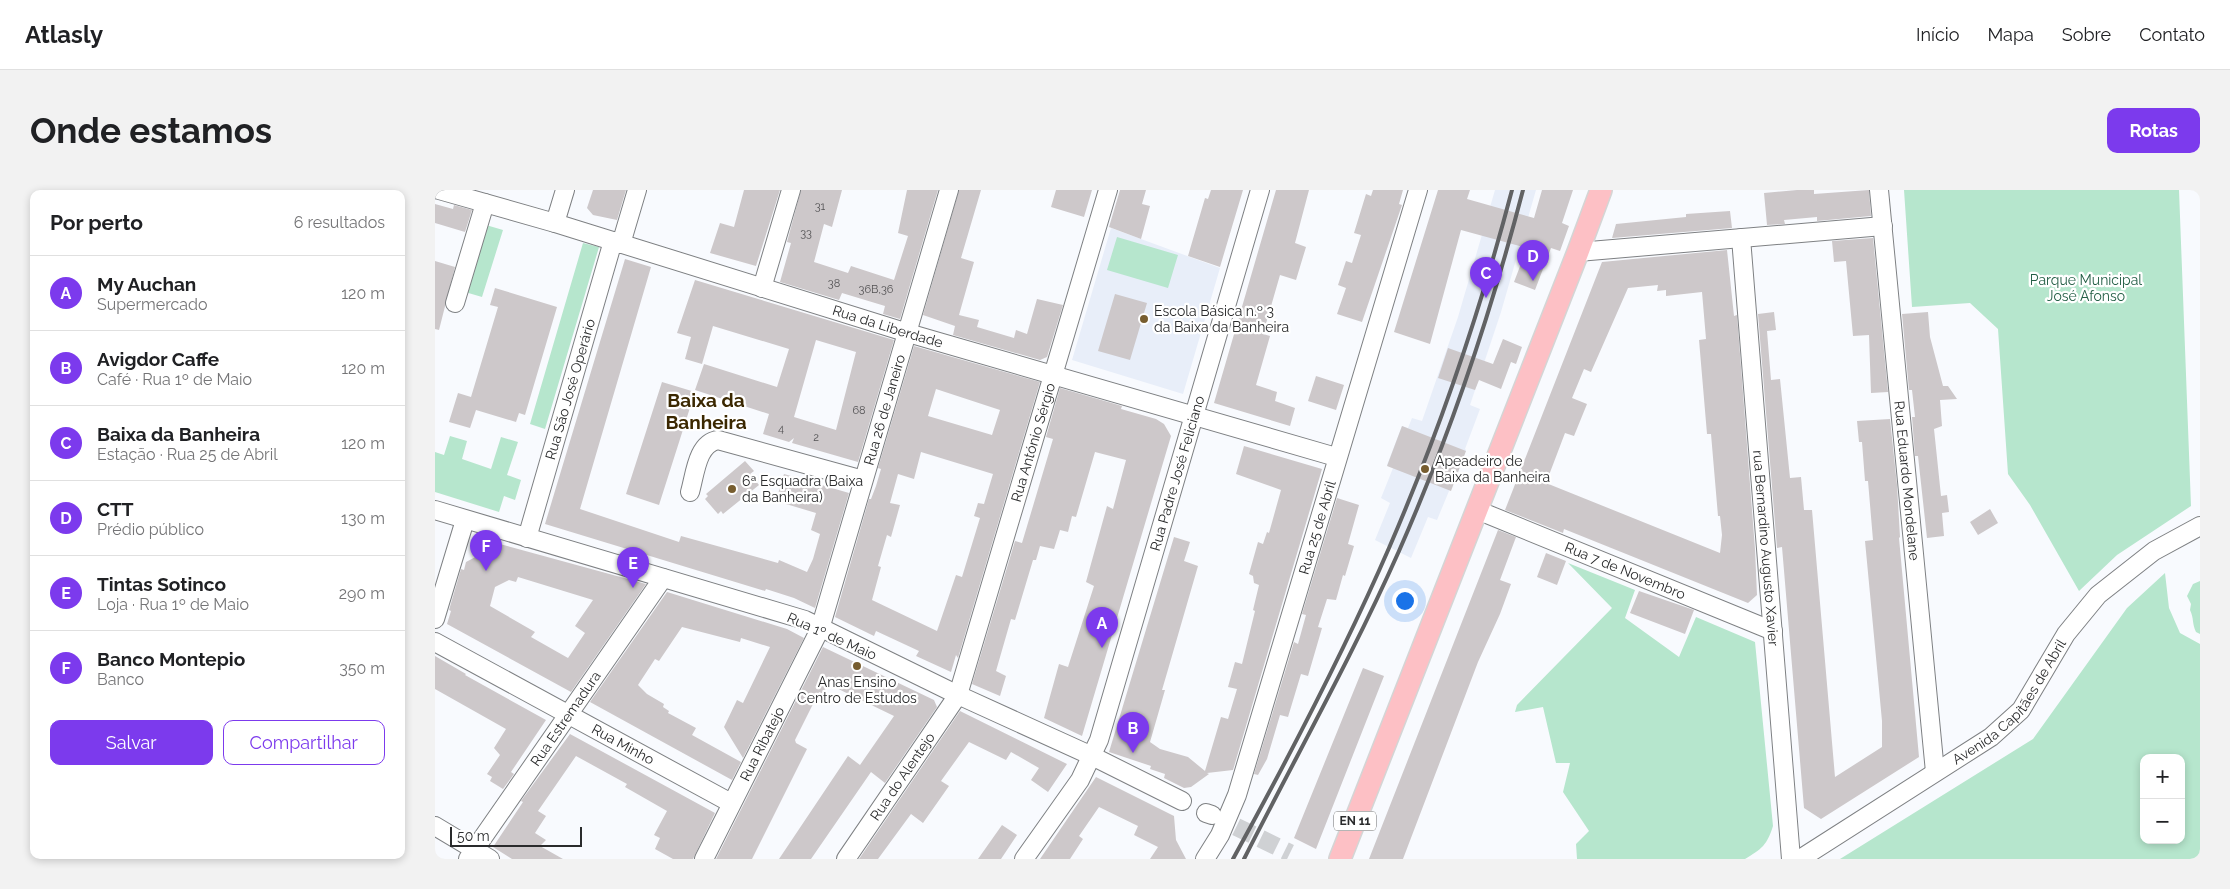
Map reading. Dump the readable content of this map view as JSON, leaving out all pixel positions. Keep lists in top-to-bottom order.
{
  "streets": {
    "main road": ["EN 11"],
    "street": [
      "Rua da Liberdade",
      "Rua São José Operário",
      "Rua 26 de Janeiro",
      "Rua António Sérgio",
      "Rua Padre José Feliciano",
      "Rua Eduardo Mondelane",
      "Rua 25 de Abril",
      "rua Bernardino Augusto Xavier",
      "Rua 7 de Novembro",
      "Rua 1º de Maio",
      "Avenida Capitães de Abril",
      "Rua Estremadura",
      "Rua Minho",
      "Rua Ribatejo",
      "Rua do Alentejo"
    ]
  },
  "crossings": [
    ["Rua da Liberdade", "Rua São José Operário"],
    ["Rua da Liberdade", "Rua 26 de Janeiro"],
    ["Rua da Liberdade", "Rua António Sérgio"],
    ["Rua da Liberdade", "Rua Padre José Feliciano"],
    ["Rua da Liberdade", "Rua 25 de Abril"],
    ["Rua São José Operário", "Rua 1º de Maio"],
    ["Rua 26 de Janeiro", "Rua 1º de Maio"],
    ["Rua 26 de Janeiro", "Rua Ribatejo"],
    ["Rua António Sérgio", "Rua 1º de Maio"],
    ["Rua António Sérgio", "Rua do Alentejo"],
    ["Rua Padre José Feliciano", "Rua 1º de Maio"],
    ["Rua Eduardo Mondelane", "Avenida Capitães de Abril"],
    ["rua Bernardino Augusto Xavier", "Rua 7 de Novembro"],
    ["Rua 7 de Novembro", "EN 11"],
    ["Rua 1º de Maio", "Rua Estremadura"],
    ["Rua 1º de Maio", "Rua Ribatejo"],
    ["Rua 1º de Maio", "Rua do Alentejo"],
    ["Rua Estremadura", "Rua Minho"],
    ["Rua Minho", "Rua Ribatejo"]
  ],
  "districts": ["Baixa da Banheira"],
  "parks": ["Parque Municipal José Afonso"],
  "places": [
    "Escola Básica n.º 3 da Baixa da Banheira",
    "Apeadeiro de Baixa da Banheira",
    "6ª Esquadra (Baixa da Banheira)",
    "Anas Ensino Centro de Estudos"
  ],
  "house_numbers": [
    "31",
    "33",
    "38",
    "36B,36",
    "68",
    "4",
    "2"
  ],
  "scale_bar": "50 m",
  "page": {
    "header": "Atlasly",
    "nav": [
      "Início",
      "Mapa",
      "Sobre",
      "Contato"
    ],
    "buttons": [
      "Rotas",
      ["Salvar", "Compartilhar"]
    ],
    "title": "Onde estamos",
    "heading": ["Por perto", "6 resultados"],
    "pins": [
      "D",
      "C",
      "F",
      "E",
      "A",
      "B"
    ],
    "list": [
      {
        "mark": "A",
        "name": "My Auchan",
        "note": "Supermercado",
        "value": "120 m"
      },
      {
        "mark": "B",
        "name": "Avigdor Caffe",
        "note": "Café · Rua 1º de Maio",
        "value": "120 m"
      },
      {
        "mark": "C",
        "name": "Baixa da Banheira",
        "note": "Estação · Rua 25 de Abril",
        "value": "120 m"
      },
      {
        "mark": "D",
        "name": "CTT",
        "note": "Prédio público",
        "value": "130 m"
      },
      {
        "mark": "E",
        "name": "Tintas Sotinco",
        "note": "Loja · Rua 1º de Maio",
        "value": "290 m"
      },
      {
        "mark": "F",
        "name": "Banco Montepio",
        "note": "Banco",
        "value": "350 m"
      }
    ],
    "map_buttons": ["+", "−"],
    "scale": "50 m"
  }
}
